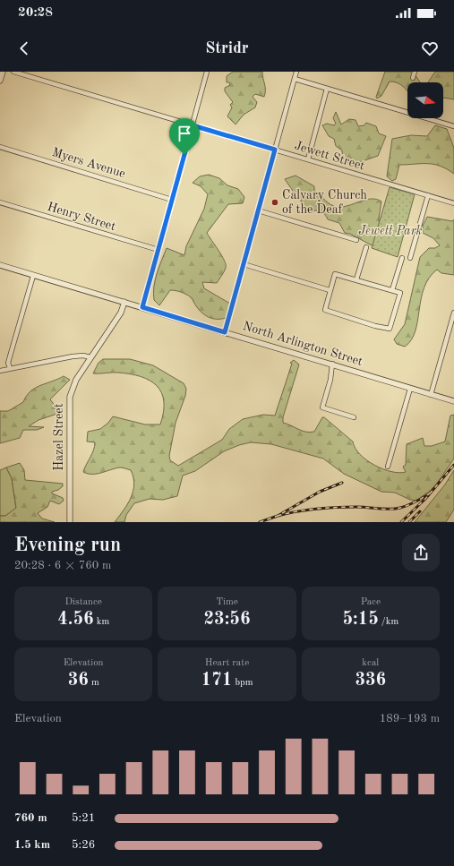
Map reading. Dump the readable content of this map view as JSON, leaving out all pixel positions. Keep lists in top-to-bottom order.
{
  "streets": {
    "street": [
      "Jewett Street",
      "Myers Avenue",
      "Henry Street",
      "North Arlington Street",
      "Hazel Street"
    ]
  },
  "crossings": [
    ["North Arlington Street", "Hazel Street"]
  ],
  "parks": ["Jewett Park"],
  "places": ["Calvary Church of the Deaf"],
  "north": "right",
  "page": {
    "status": "20:28",
    "header": "Stridr",
    "heading": ["Evening run", "20:28 · 6 × 760 m"],
    "stats": [
      ["Distance", "4.56 km"],
      ["Time", "23:56"],
      ["Pace", "5:15 /km"],
      ["Elevation", "36 m"],
      ["Heart rate", "171 bpm"],
      ["kcal", "336"]
    ],
    "chart": ["Elevation", "189–193 m"],
    "list": [
      {
        "name": "760 m",
        "note": "5:21"
      },
      {
        "name": "1.5 km",
        "note": "5:26"
      }
    ]
  }
}
